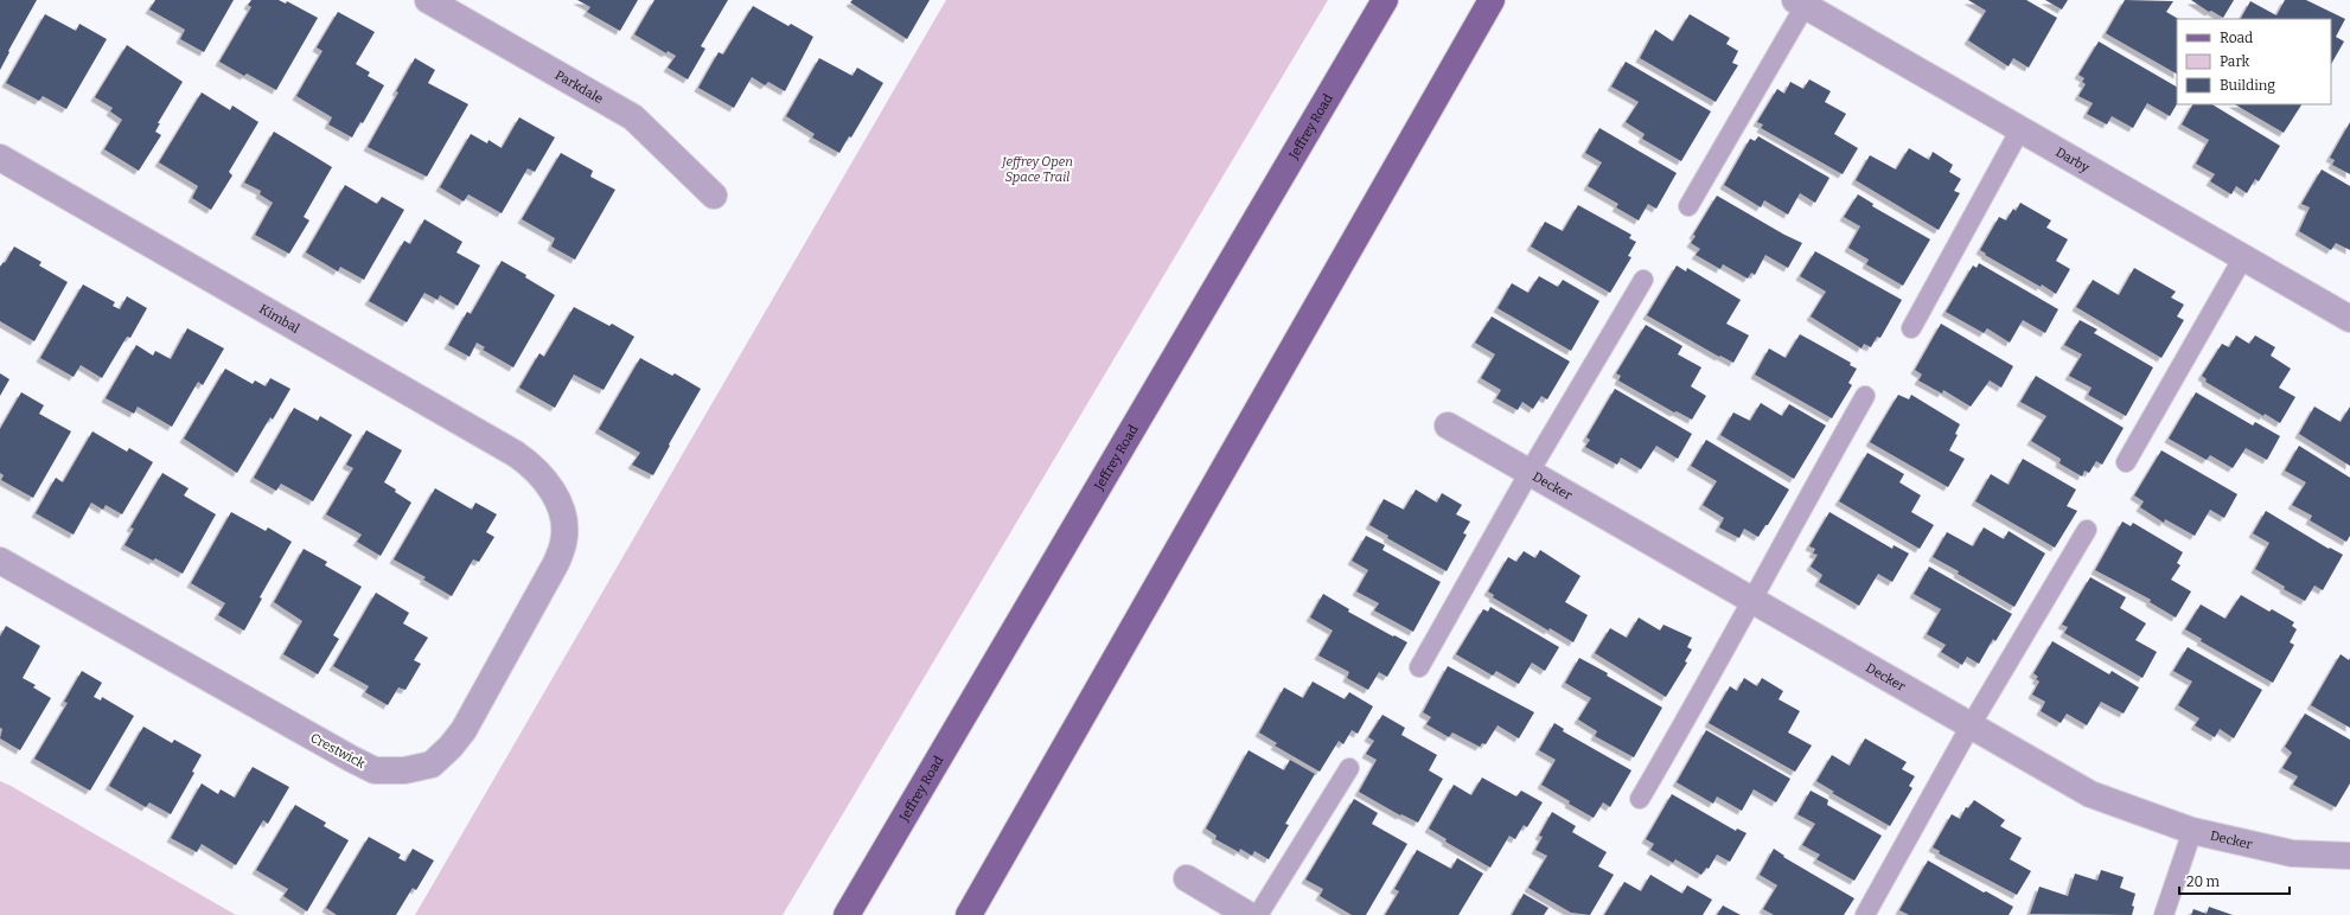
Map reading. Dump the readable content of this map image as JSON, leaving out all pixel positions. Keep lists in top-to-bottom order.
{
  "streets": {
    "main road": ["Jeffrey Road"],
    "street": [
      "Parkdale",
      "Darby",
      "Kimbal",
      "Decker",
      "Crestwick"
    ]
  },
  "crossings": [
    ["Kimbal", "Crestwick"]
  ],
  "parks": ["Jeffrey Open Space Trail"],
  "legend": ["Road", "Park", "Building"],
  "scale_bar": "20 m"
}
